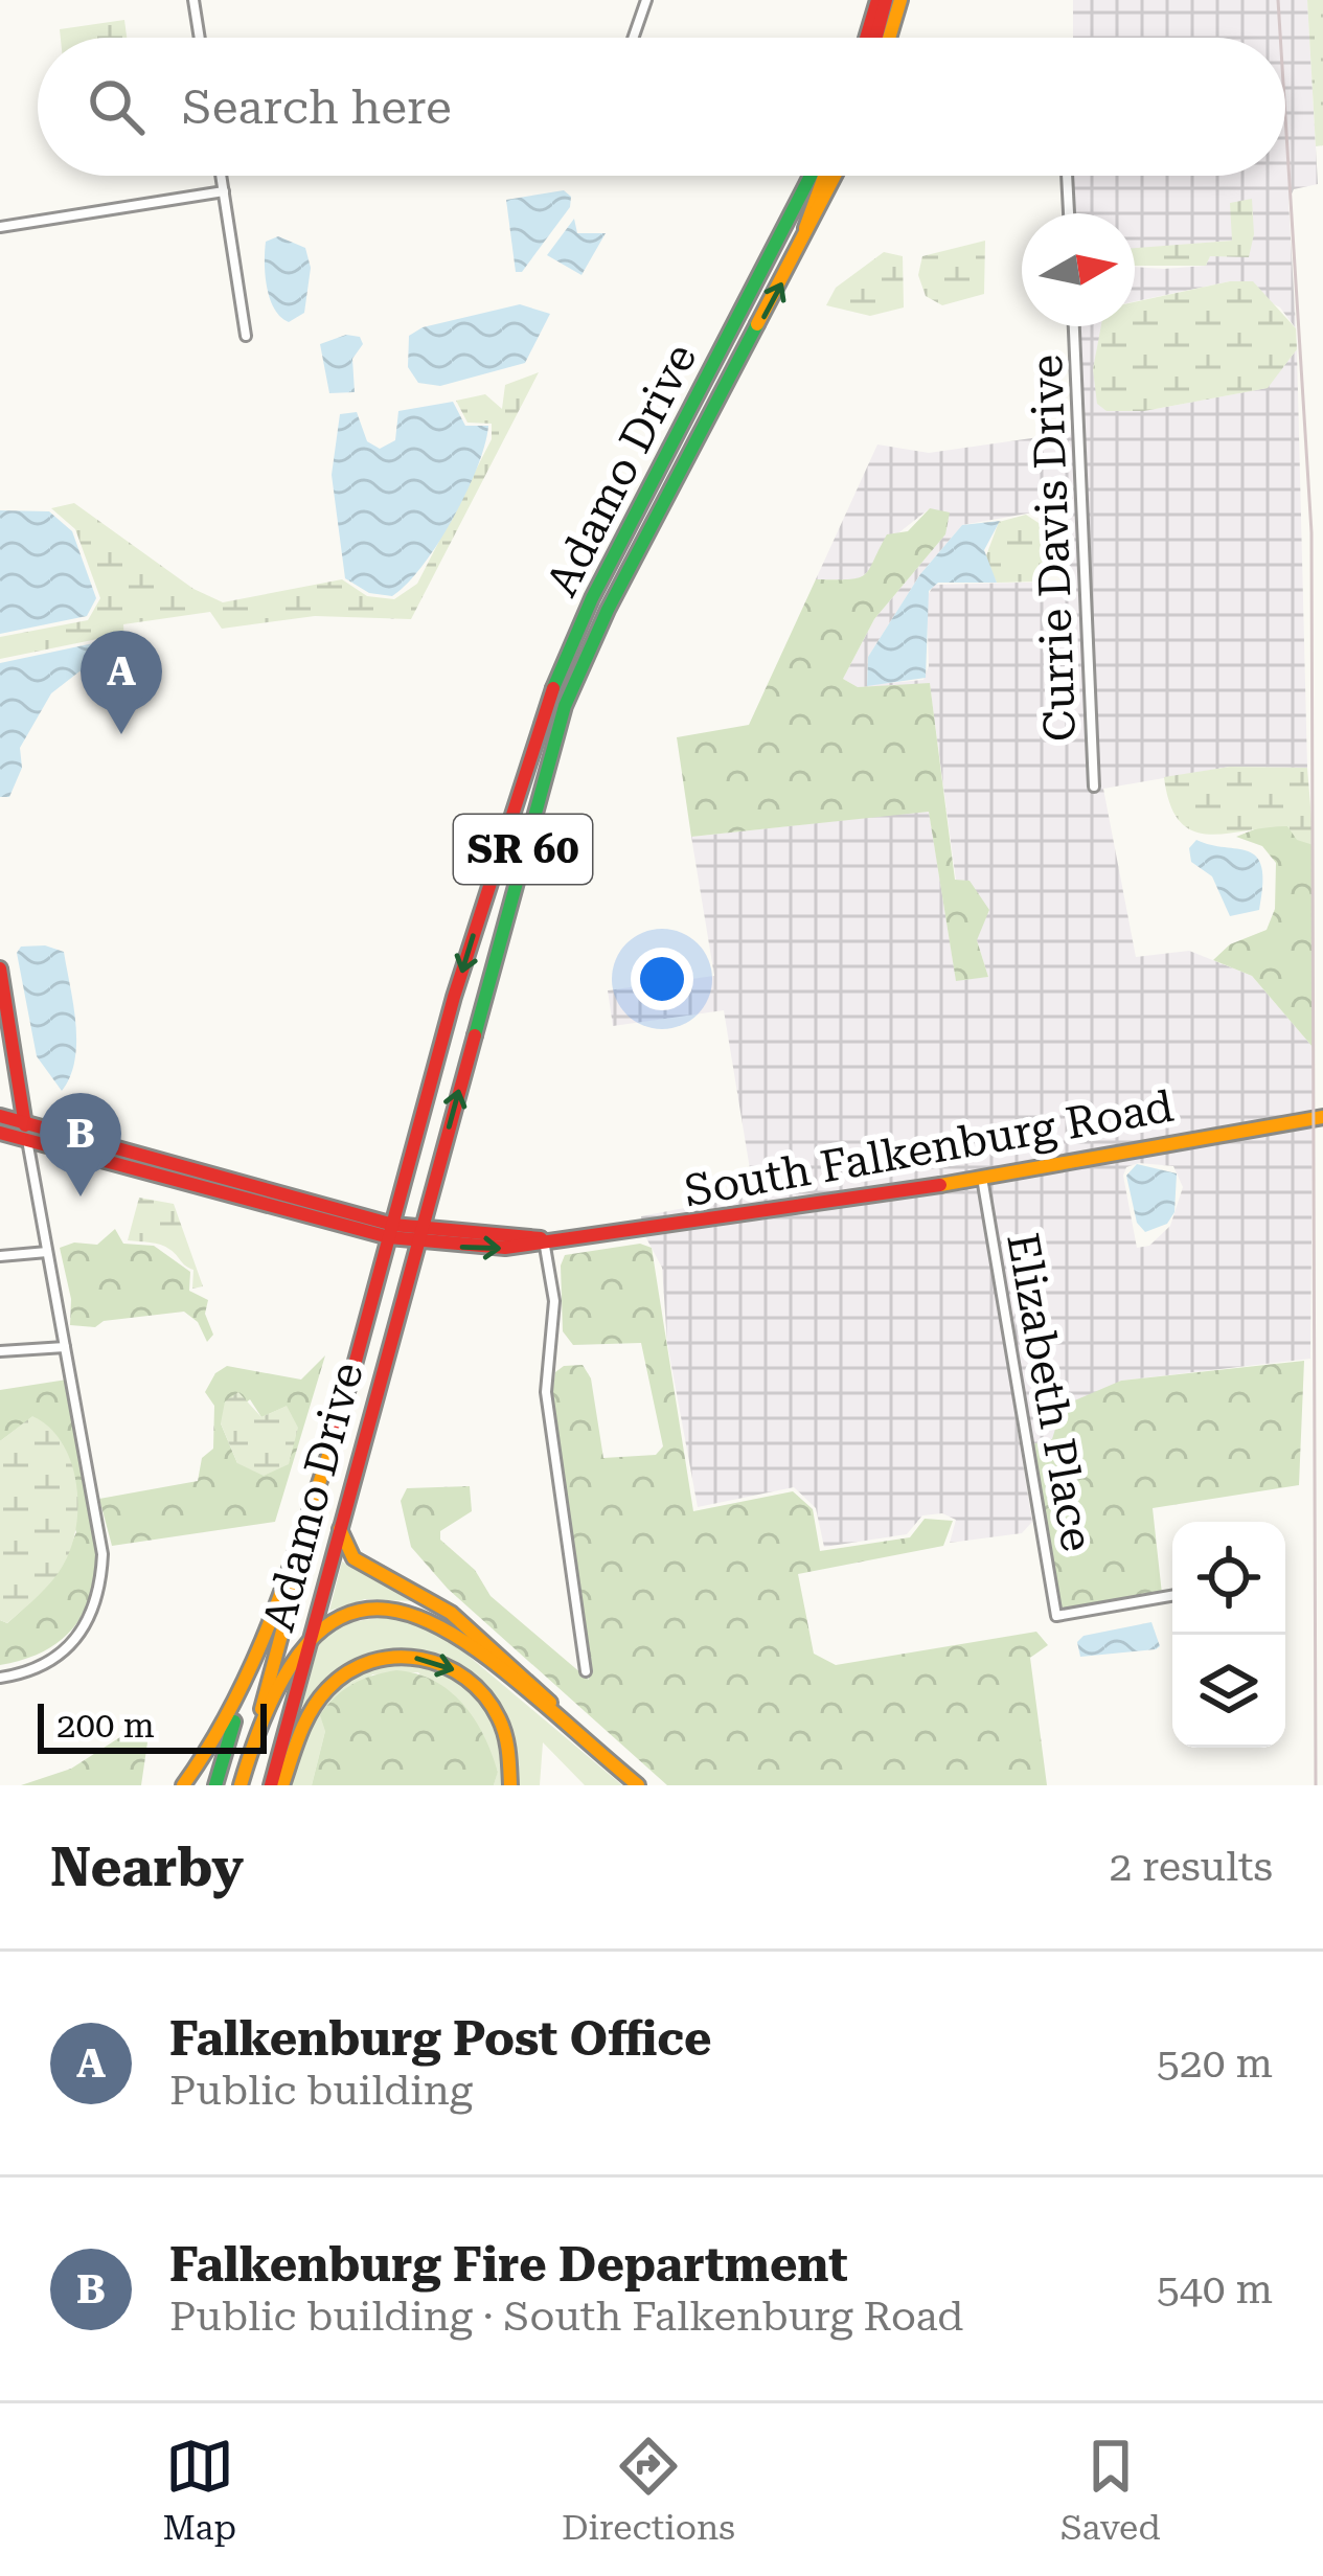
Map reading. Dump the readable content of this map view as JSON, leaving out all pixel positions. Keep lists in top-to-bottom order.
{
  "streets": {
    "main road": ["Adamo Drive", "SR 60", "South Falkenburg Road"],
    "street": ["Currie Davis Drive", "Elizabeth Place"]
  },
  "crossings": [
    ["Adamo Drive", "SR 60"],
    ["Adamo Drive", "South Falkenburg Road"],
    ["SR 60", "South Falkenburg Road"],
    ["South Falkenburg Road", "Elizabeth Place"]
  ],
  "scale_bar": "200 m",
  "north": "right",
  "page": {
    "search": "Search here",
    "pins": ["A", "B"],
    "scale": "200 m",
    "heading": ["Nearby", "2 results"],
    "list": [
      {
        "mark": "A",
        "name": "Falkenburg Post Office",
        "note": "Public building",
        "value": "520 m"
      },
      {
        "mark": "B",
        "name": "Falkenburg Fire Department",
        "note": "Public building · South Falkenburg Road",
        "value": "540 m"
      }
    ],
    "nav": ["Map", "Directions", "Saved"]
  }
}
